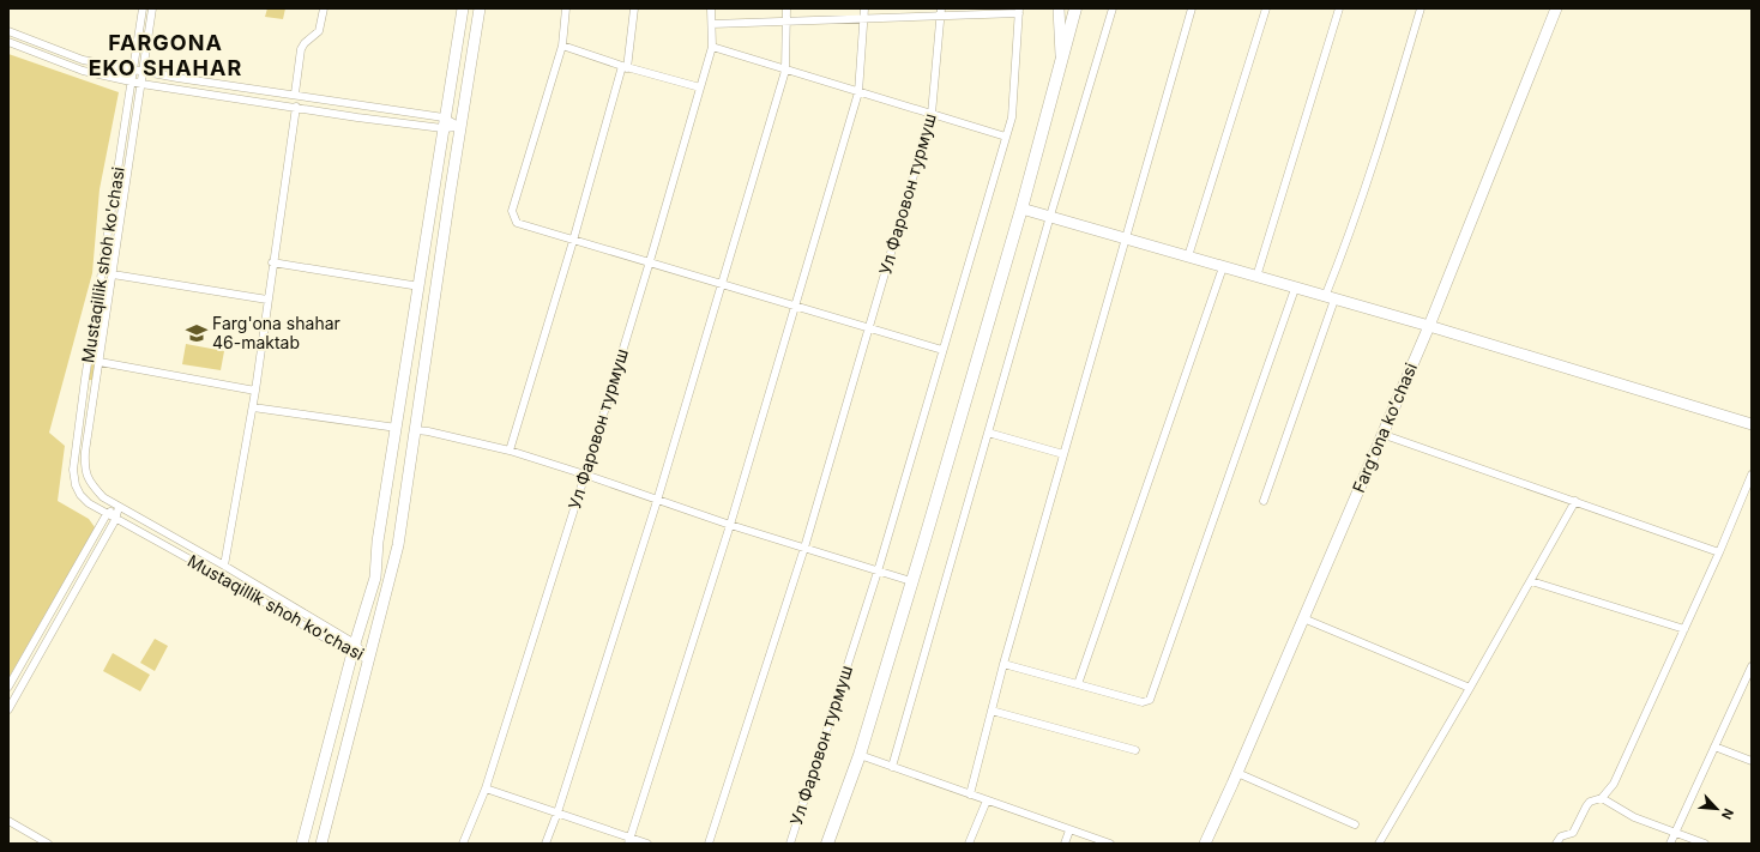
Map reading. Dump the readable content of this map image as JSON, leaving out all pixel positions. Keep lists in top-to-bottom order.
{
  "streets": {
    "street": ["Ул Фаровон турмуш", "Mustaqillik shoh ko'chasi", "Fargʻona koʻchasi"]
  },
  "districts": ["FARGONA EKO SHAHAR"],
  "places": {
    "school or university": ["Farg'ona shahar 46-maktab"]
  },
  "north": "bottom right"
}
